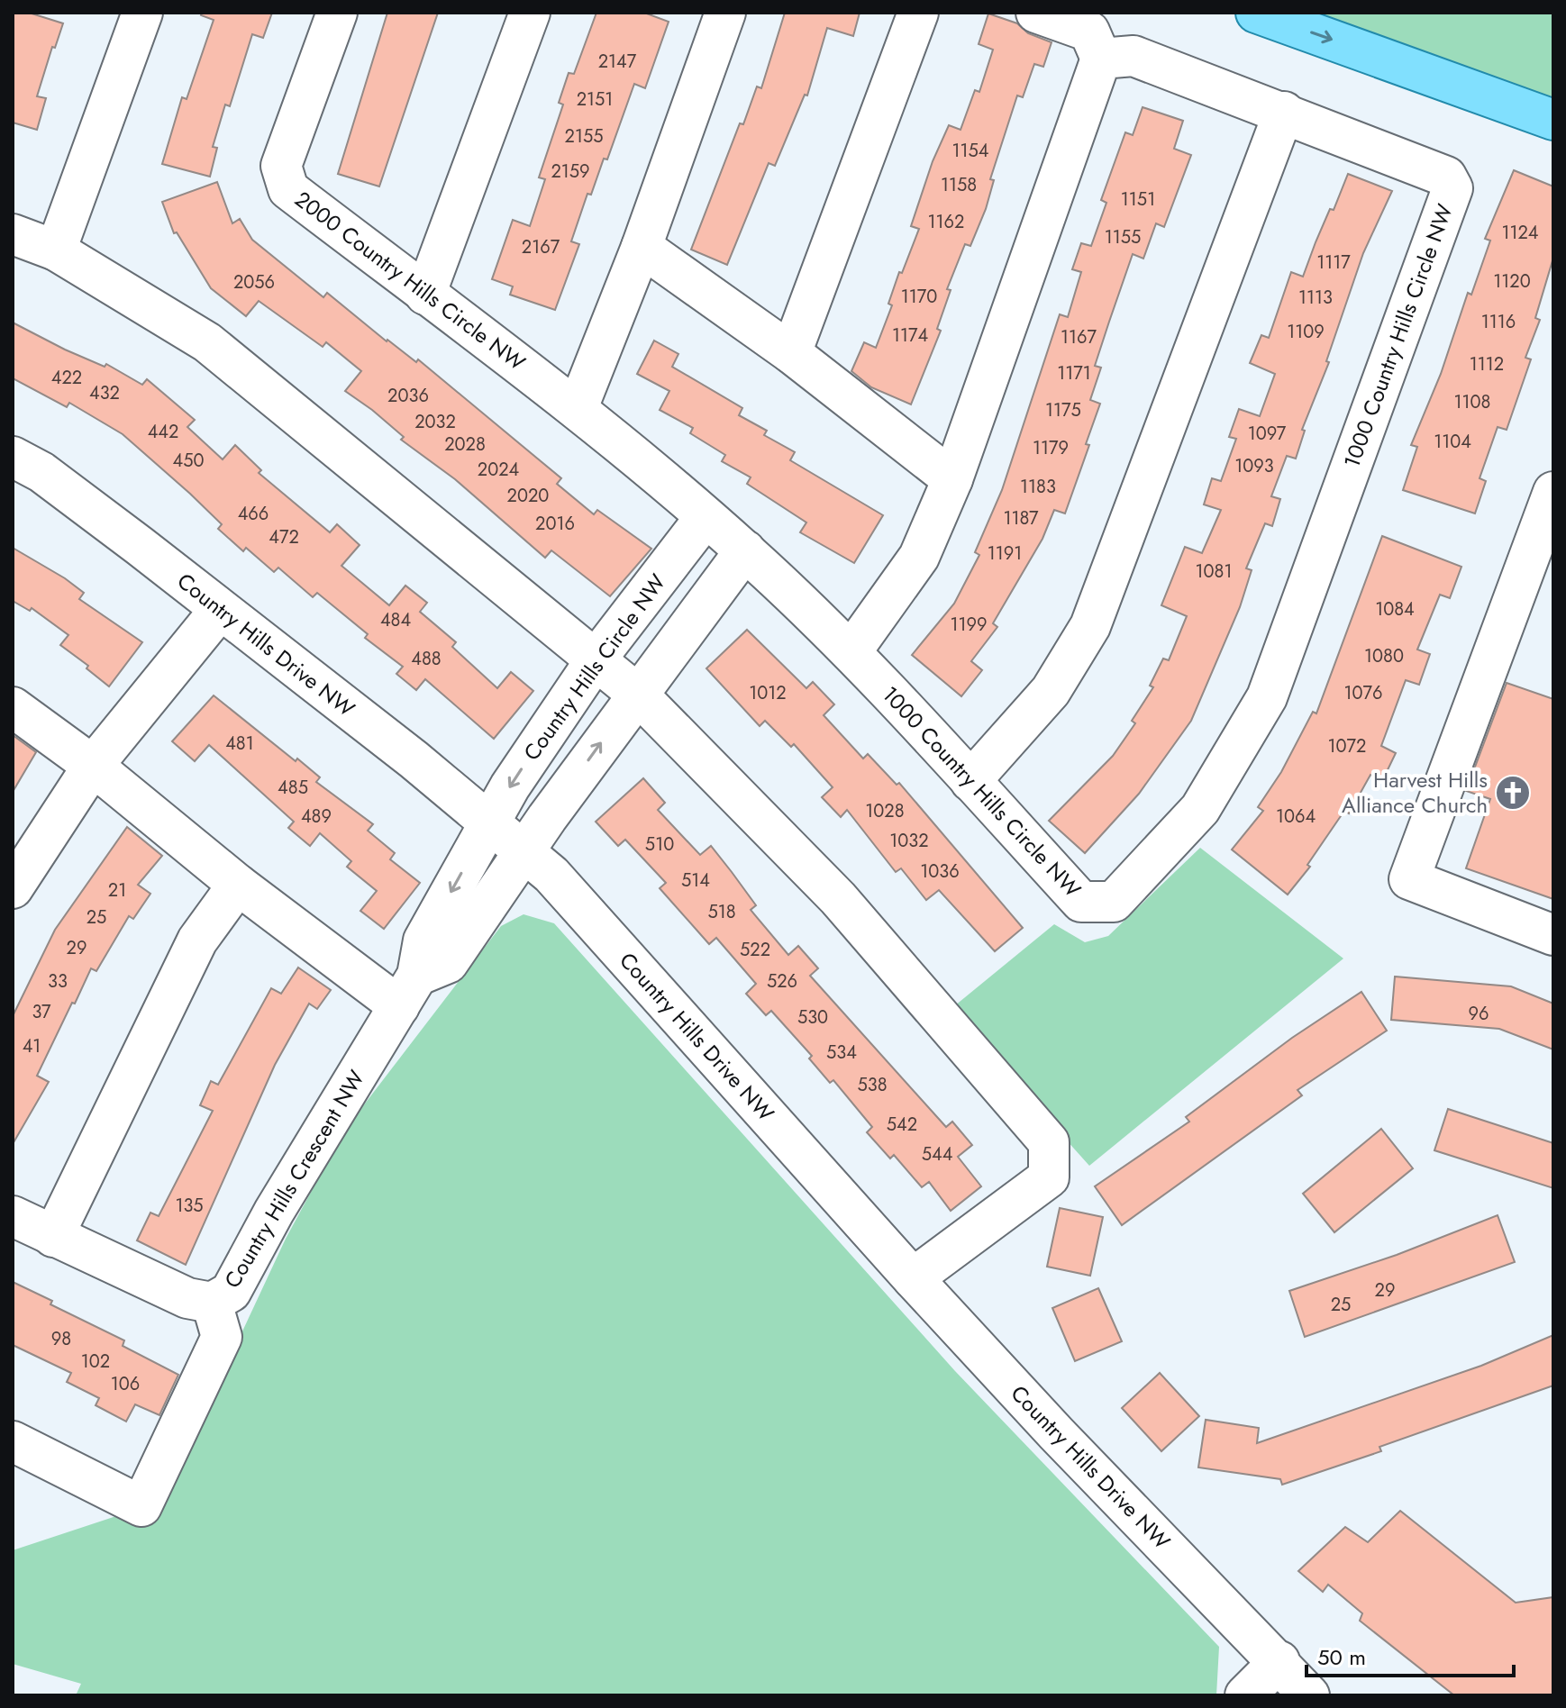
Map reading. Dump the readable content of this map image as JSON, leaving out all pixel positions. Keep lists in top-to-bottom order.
{
  "streets": {
    "street": [
      "2000 Country Hills Circle NW",
      "1000 Country Hills Circle NW",
      "Country Hills Drive NW",
      "Country Hills Circle NW",
      "Country Hills Crescent NW"
    ]
  },
  "crossings": [
    ["2000 Country Hills Circle NW", "1000 Country Hills Circle NW"],
    ["2000 Country Hills Circle NW", "Country Hills Circle NW"],
    ["Country Hills Drive NW", "Country Hills Circle NW"],
    ["Country Hills Drive NW", "Country Hills Crescent NW"],
    ["Country Hills Circle NW", "Country Hills Crescent NW"]
  ],
  "places": {
    "church": ["Harvest Hills Alliance Church"]
  },
  "house_numbers": [
    "2147",
    "2151",
    "2155",
    "1154",
    "2159",
    "1158",
    "1151",
    "1162",
    "1124",
    "1155",
    "2167",
    "1117",
    "1120",
    "2056",
    "1170",
    "1113",
    "1116",
    "1109",
    "1174",
    "1167",
    "1112",
    "1171",
    "422",
    "432",
    "2036",
    "1108",
    "1175",
    "2032",
    "442",
    "1097",
    "1104",
    "2028",
    "1179",
    "450",
    "1093",
    "2024",
    "1183",
    "2020",
    "466",
    "1187",
    "2016",
    "472",
    "1191",
    "1081",
    "1084",
    "484",
    "1199",
    "1080",
    "488",
    "1012",
    "1076",
    "481",
    "1072",
    "485",
    "1028",
    "489",
    "1064",
    "1032",
    "510",
    "1036",
    "514",
    "21",
    "518",
    "25",
    "29",
    "522",
    "33",
    "526",
    "37",
    "96",
    "530",
    "41",
    "534",
    "538",
    "542",
    "544",
    "135",
    "29",
    "25",
    "98",
    "102",
    "106"
  ],
  "scale_bar": "50 m"
}
